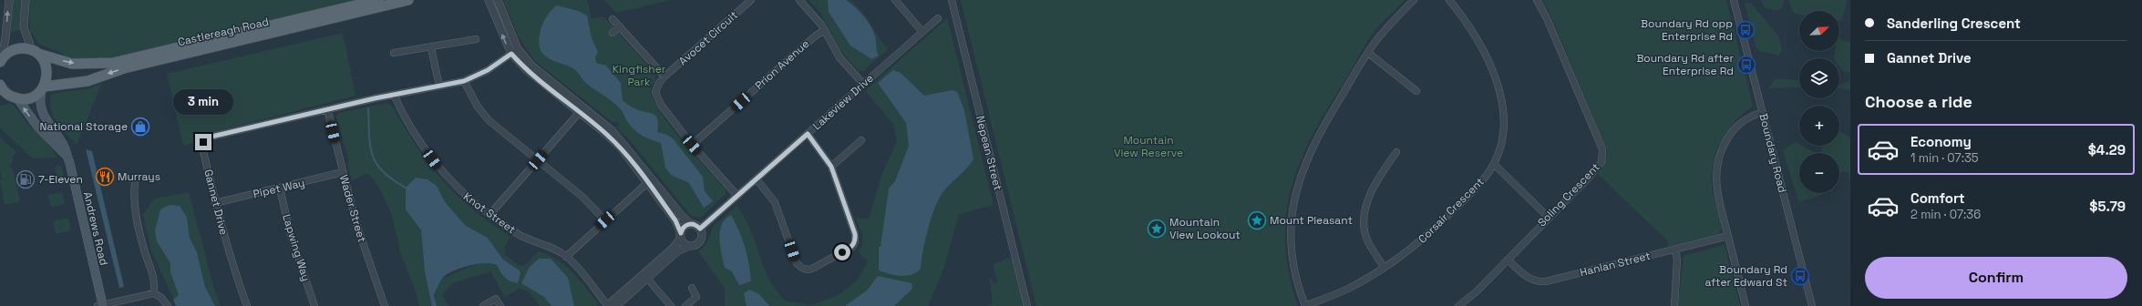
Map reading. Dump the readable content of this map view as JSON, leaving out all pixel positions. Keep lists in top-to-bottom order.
{
  "streets": {
    "main road": ["Castlereagh Road", "Andrews Road"],
    "street": [
      "Avocet Circuit",
      "Prion Avenue",
      "Lakeview Drive",
      "Nepean Street",
      "Boundary Road",
      "Pipet Way",
      "Soling Crescent",
      "Gannet Drive",
      "Wader Street",
      "Corsair Crescent",
      "Knot Street",
      "Lapwing Way",
      "Hanlan Street"
    ]
  },
  "crossings": [
    ["Castlereagh Road", "Andrews Road"],
    ["Avocet Circuit", "Prion Avenue"],
    ["Avocet Circuit", "Lakeview Drive"],
    ["Pipet Way", "Gannet Drive"],
    ["Pipet Way", "Wader Street"],
    ["Pipet Way", "Lapwing Way"],
    ["Soling Crescent", "Hanlan Street"],
    ["Gannet Drive", "Wader Street"],
    ["Gannet Drive", "Knot Street"]
  ],
  "parks": ["Kingfisher Park", "Mountain View Reserve"],
  "places": {
    "bus stop": ["Boundary Rd opp Enterprise Rd", "Boundary Rd after Enterprise Rd", "Boundary Rd after Edward St"],
    "shop": ["National Storage"],
    "restaurant": ["Murrays"],
    "fuel station": ["7-Eleven"],
    "place": ["Mount Pleasant", "Mountain View Lookout"]
  },
  "north": "top right",
  "page": {
    "banner": ["Sanderling Crescent", "Gannet Drive"],
    "map_buttons": ["+", "−"],
    "heading": "Choose a ride",
    "bubble": "3 min",
    "list": [
      {
        "name": "Economy",
        "note": "1 min · 07:35",
        "value": "$4.29"
      },
      {
        "name": "Comfort",
        "note": "2 min · 07:36",
        "value": "$5.79"
      }
    ],
    "buttons": "Confirm"
  }
}
